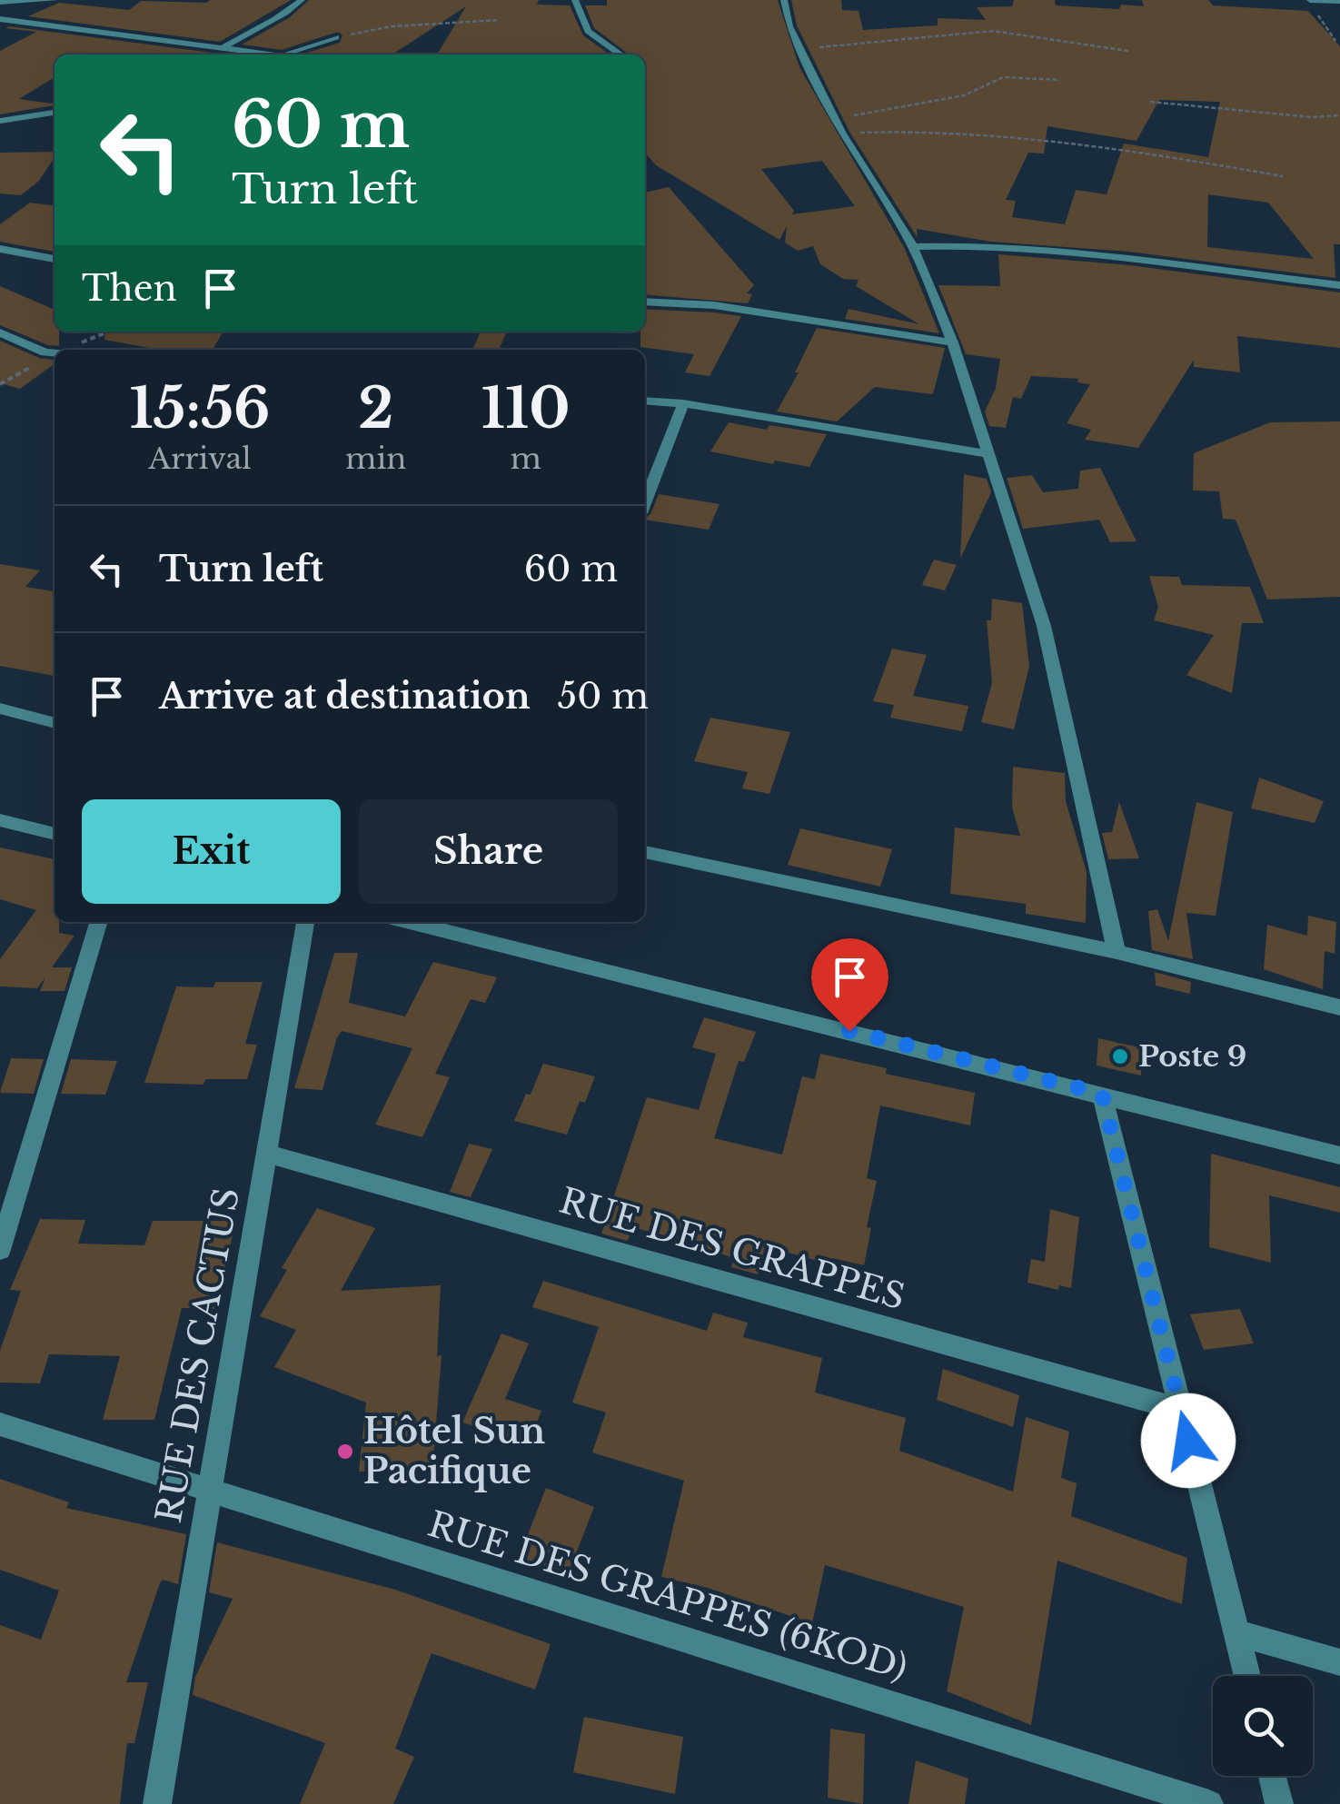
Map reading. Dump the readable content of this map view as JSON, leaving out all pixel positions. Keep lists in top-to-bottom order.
{
  "streets": {
    "street": ["RUE DES GRAPPES", "RUE DES CACTUS", "RUE DES GRAPPES (6KOD)"]
  },
  "crossings": [
    ["RUE DES GRAPPES", "RUE DES CACTUS"],
    ["RUE DES CACTUS", "RUE DES GRAPPES (6KOD)"]
  ],
  "places": ["Poste 9", "Hôtel Sun Pacifique"],
  "page": {
    "turn": ["60 m", "Turn left"],
    "then": "Then",
    "eta": [
      "15:56",
      "Arrival",
      "2",
      "min",
      "110",
      "m"
    ],
    "list": [
      {
        "name": "Turn left",
        "value": "60 m"
      },
      {
        "name": "Arrive at destination",
        "value": "50 m"
      }
    ],
    "buttons": ["Exit", "Share"]
  }
}
